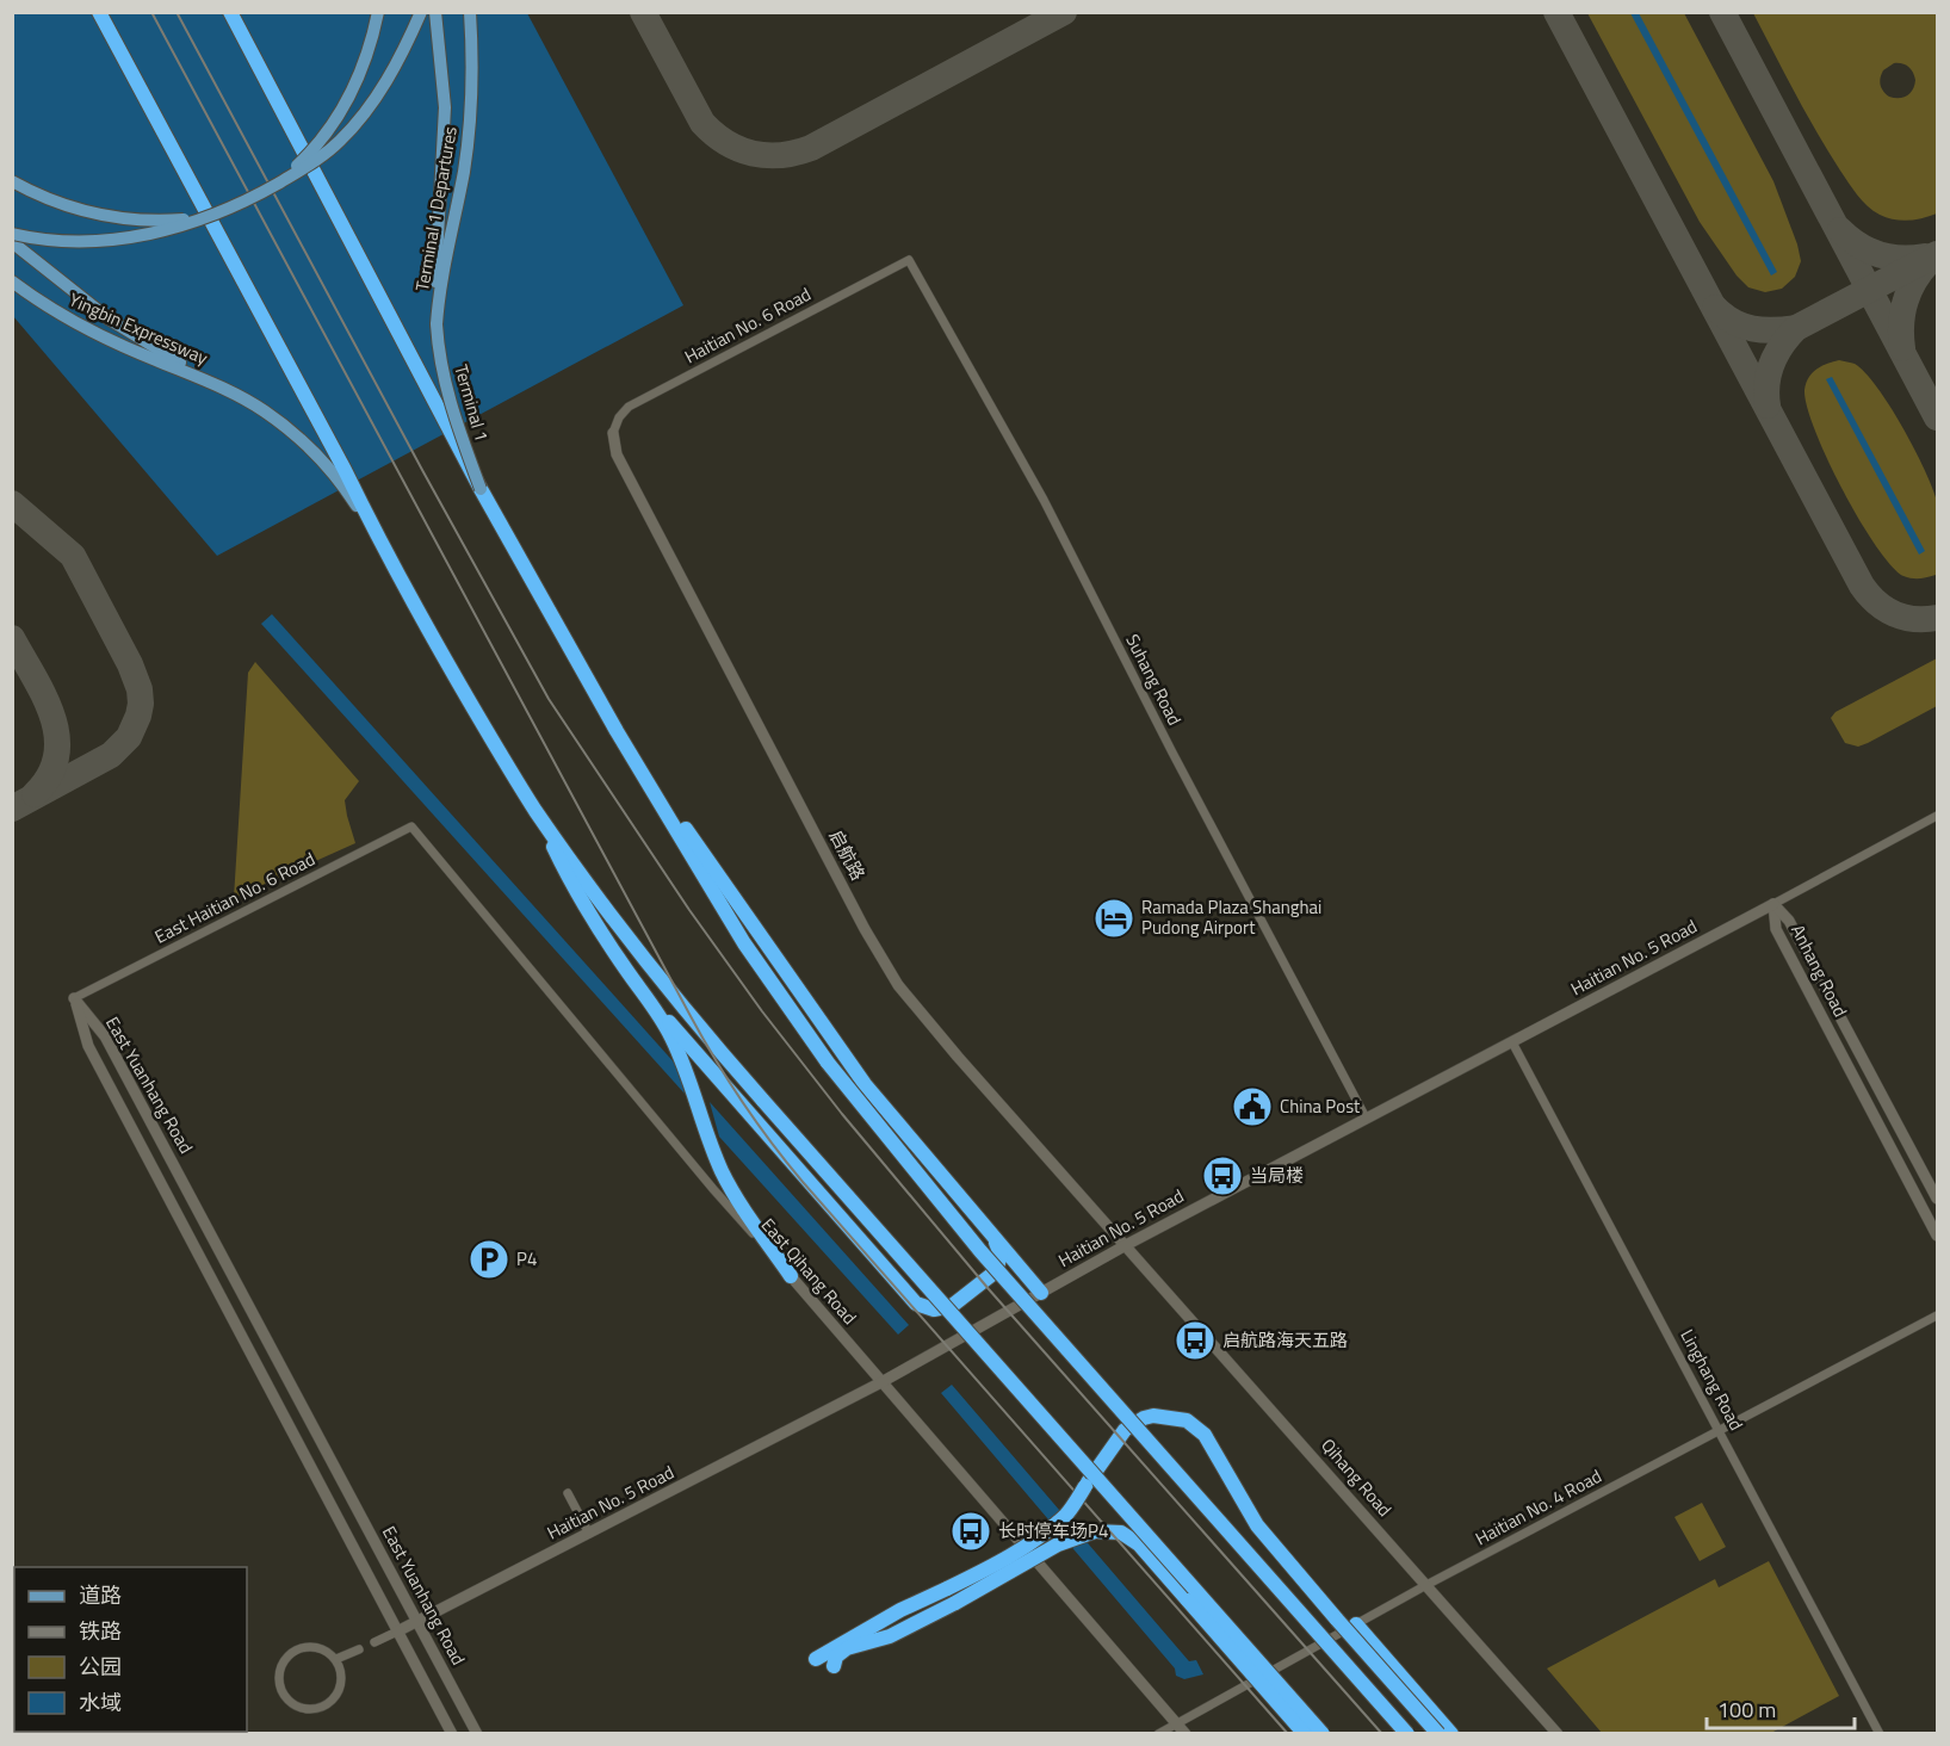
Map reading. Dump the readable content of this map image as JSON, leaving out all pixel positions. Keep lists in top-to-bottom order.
{
  "streets": {
    "main road": ["Terminal 1 Departures", "Yingbin Expressway", "Terminal 1"],
    "street": [
      "Haitian No. 6 Road",
      "Suhang Road",
      "启航路",
      "East Haitian No. 6 Road",
      "Haitian No. 5 Road",
      "Anhang Road",
      "East Yuanhang Road",
      "East Qihang Road",
      "Linghang Road",
      "Qihang Road",
      "Haitian No. 4 Road"
    ]
  },
  "crossings": [
    ["Terminal 1 Departures", "Terminal 1"],
    ["Haitian No. 6 Road", "Suhang Road"],
    ["Haitian No. 6 Road", "启航路"],
    ["Suhang Road", "Haitian No. 5 Road"],
    ["启航路", "Haitian No. 5 Road"],
    ["启航路", "Qihang Road"],
    ["East Haitian No. 6 Road", "East Yuanhang Road"],
    ["East Haitian No. 6 Road", "East Qihang Road"],
    ["Haitian No. 5 Road", "Anhang Road"],
    ["Haitian No. 5 Road", "East Yuanhang Road"],
    ["Haitian No. 5 Road", "East Qihang Road"],
    ["Haitian No. 5 Road", "Linghang Road"],
    ["Haitian No. 5 Road", "Qihang Road"],
    ["East Qihang Road", "Haitian No. 4 Road"],
    ["Linghang Road", "Haitian No. 4 Road"],
    ["Qihang Road", "Haitian No. 4 Road"]
  ],
  "places": {
    "hotel": ["Ramada Plaza Shanghai Pudong Airport"],
    "public building": ["China Post"],
    "bus stop": ["当局楼", "启航路海天五路", "长时停车场P4"],
    "parking": ["P4"]
  },
  "legend": [
    "道路",
    "铁路",
    "公园",
    "水域"
  ],
  "scale_bar": "100 m"
}
